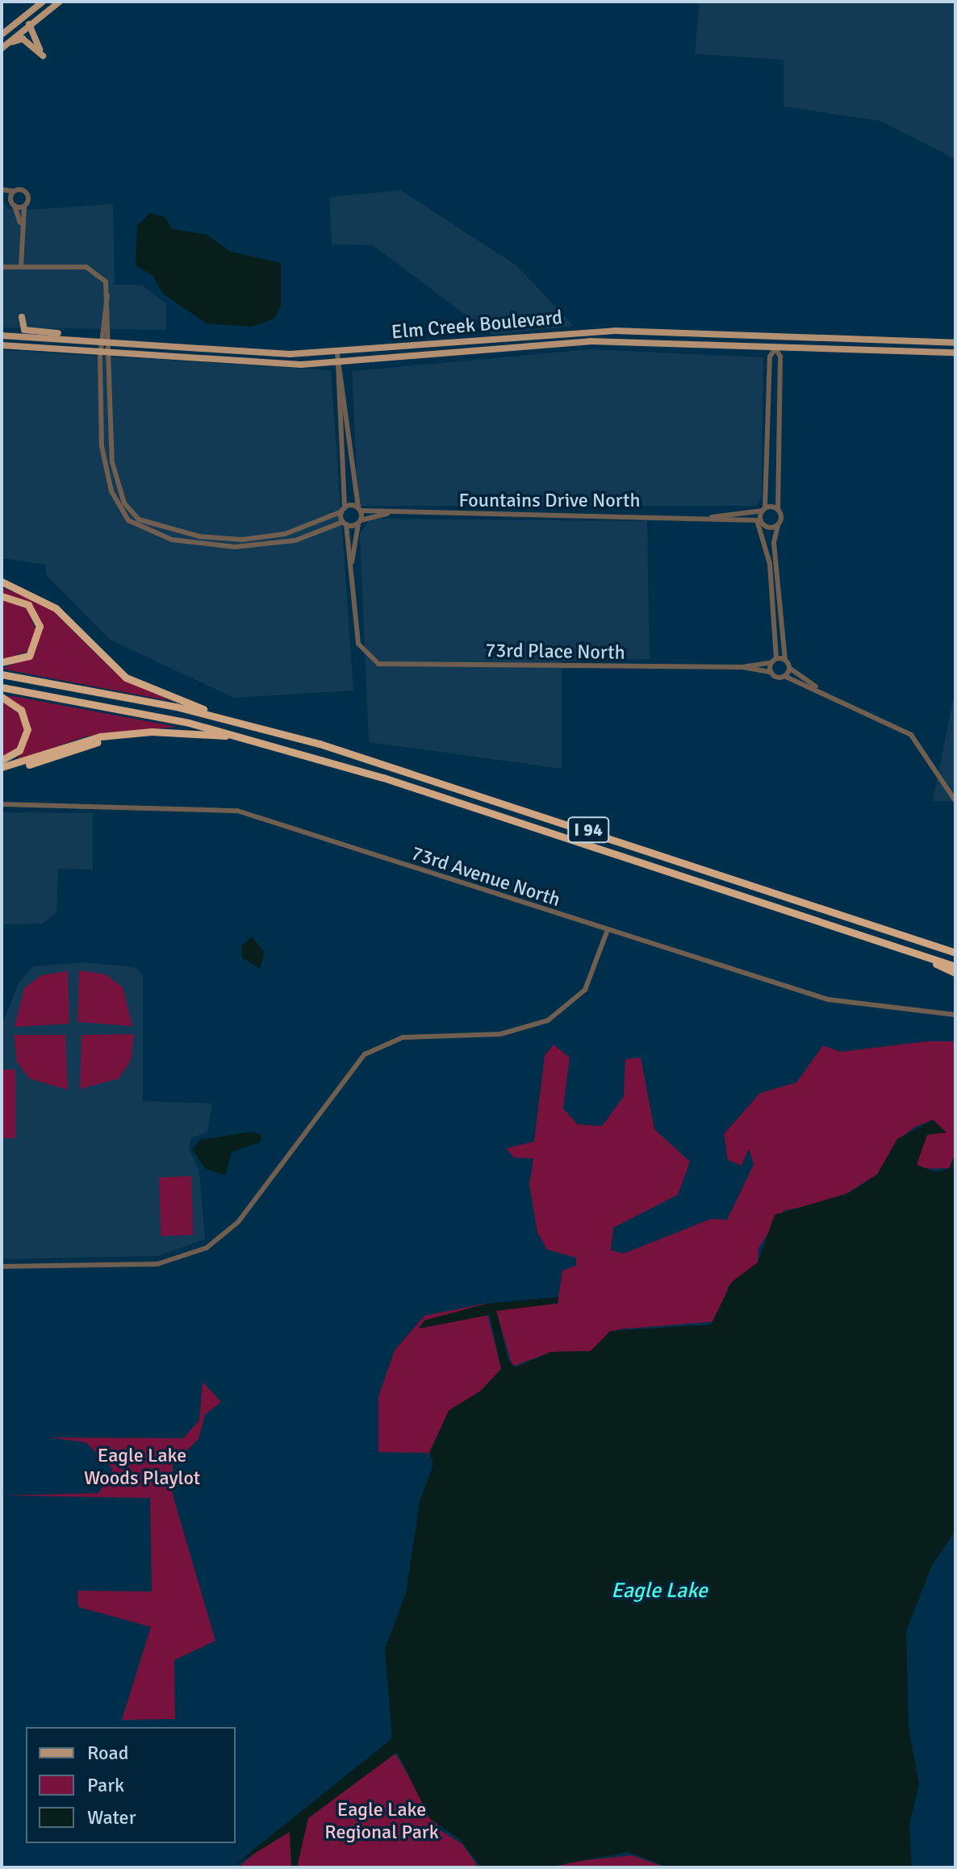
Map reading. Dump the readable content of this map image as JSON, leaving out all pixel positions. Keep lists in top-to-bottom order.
{
  "streets": {
    "highway": ["I 94"],
    "main road": ["Elm Creek Boulevard"],
    "street": ["Fountains Drive North", "73rd Place North", "73rd Avenue North"]
  },
  "water": ["Eagle Lake"],
  "parks": ["Eagle Lake Woods Playlot", "Eagle Lake Regional Park"],
  "legend": ["Road", "Park", "Water"]
}
